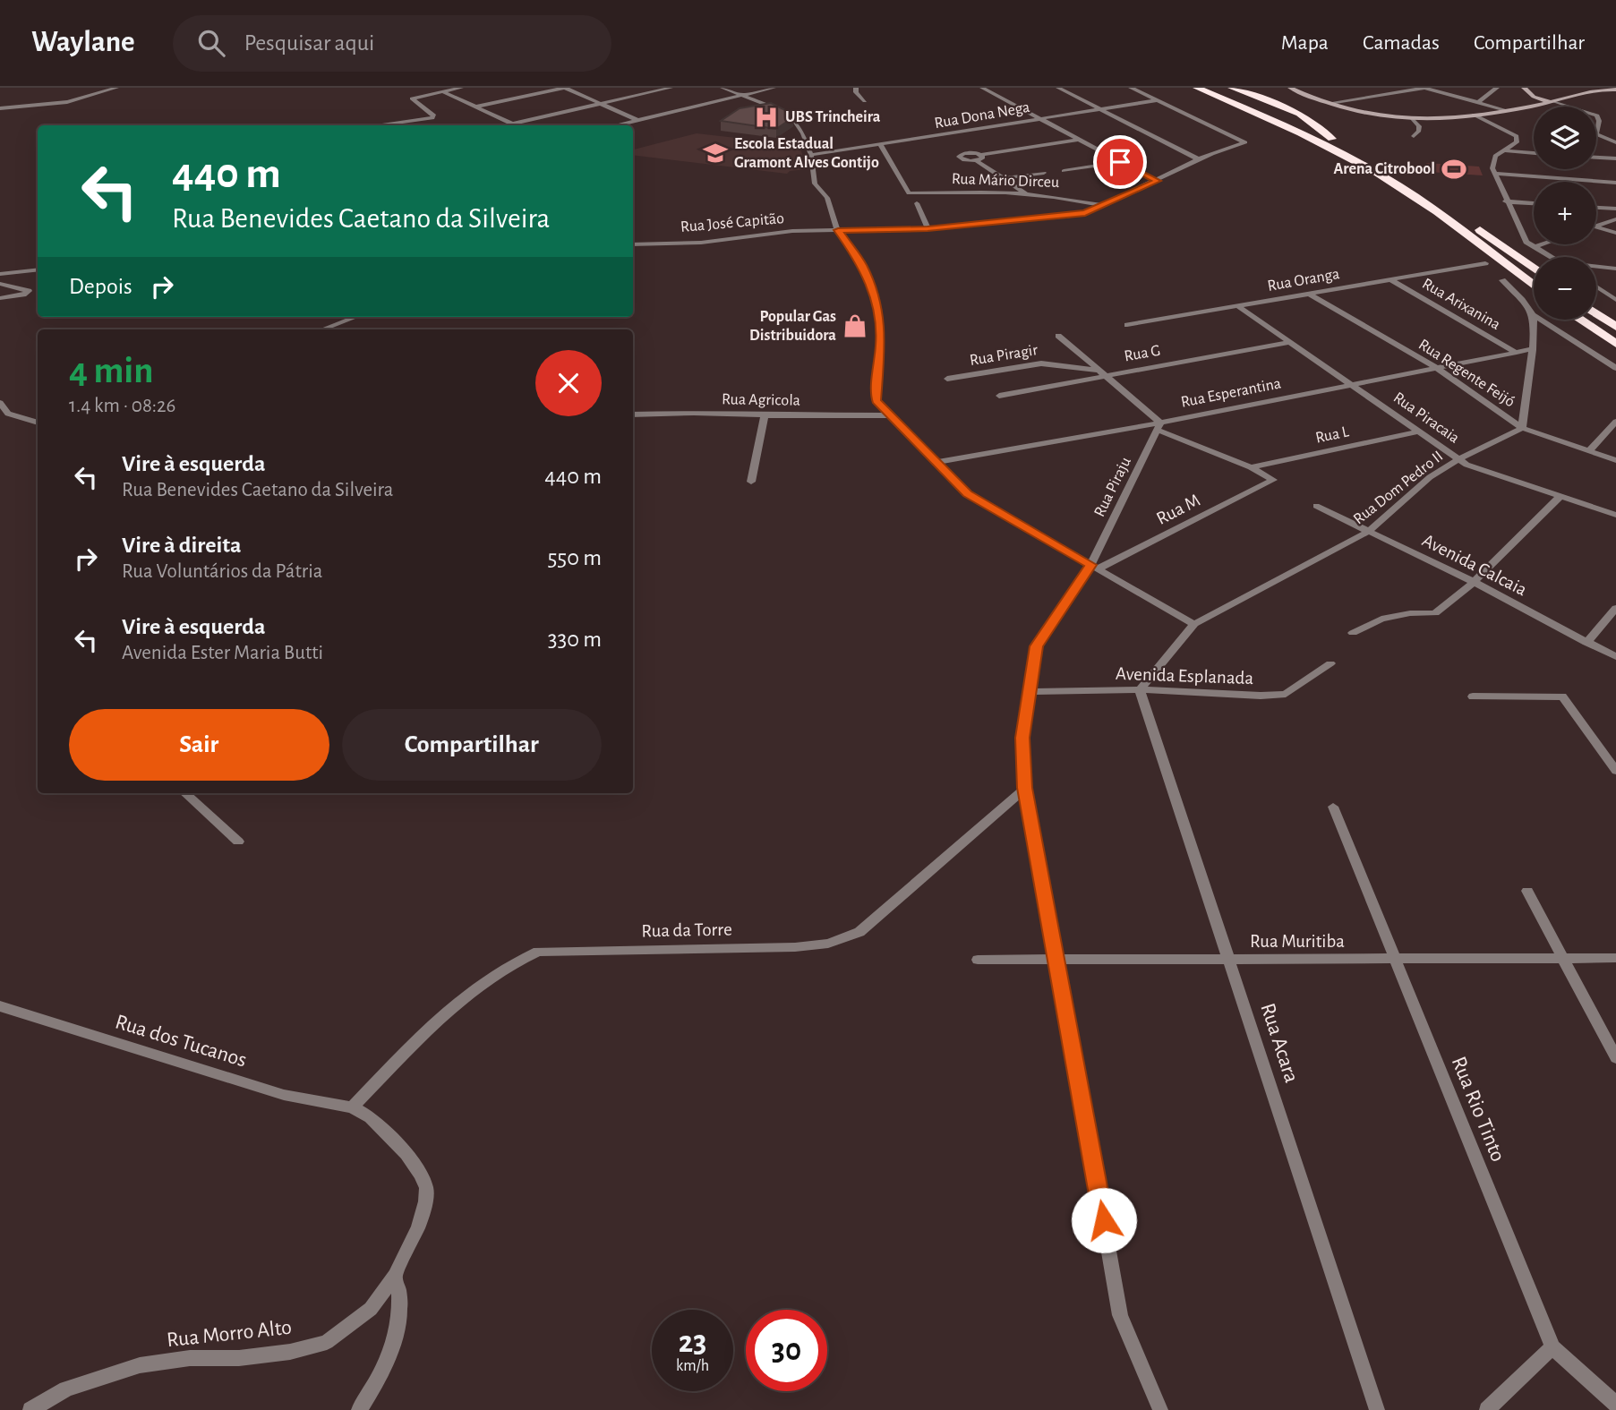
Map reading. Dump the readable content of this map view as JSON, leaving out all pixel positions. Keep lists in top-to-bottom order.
{
  "streets": {
    "street": [
      "Rua Dona Nega",
      "Rua Mário Dirceu",
      "Rua José Capitão",
      "Rua Oranga",
      "Rua Arixanina",
      "Rua G",
      "Rua Piragir",
      "Rua Regente Feijó",
      "Rua Esperantina",
      "Rua Agricola",
      "Rua Piracaia",
      "Rua L",
      "Rua Piraju",
      "Rua Dom Pedro II",
      "Rua M",
      "Avenida Calcaia",
      "Avenida Esplanada",
      "Rua da Torre",
      "Rua Muritiba",
      "Rua dos Tucanos",
      "Rua Acara",
      "Rua Rio Tinto",
      "Rua Morro Alto"
    ]
  },
  "crossings": [
    ["Rua Dona Nega", "Rua Mário Dirceu"],
    ["Rua Oranga", "Rua Arixanina"],
    ["Rua Oranga", "Rua Regente Feijó"],
    ["Rua Oranga", "Rua Piracaia"],
    ["Rua Arixanina", "Rua Esperantina"],
    ["Rua G", "Rua Piragir"],
    ["Rua G", "Rua Piracaia"],
    ["Rua Regente Feijó", "Rua Esperantina"],
    ["Rua Regente Feijó", "Rua Dom Pedro II"],
    ["Rua Esperantina", "Rua Piracaia"],
    ["Rua Esperantina", "Rua Piraju"],
    ["Rua Piracaia", "Rua L"],
    ["Rua Piracaia", "Rua Dom Pedro II"],
    ["Rua L", "Rua M"],
    ["Rua Piraju", "Rua M"],
    ["Rua Piraju", "Avenida Esplanada"],
    ["Rua Piraju", "Rua da Torre"],
    ["Rua Piraju", "Rua Muritiba"],
    ["Rua Dom Pedro II", "Avenida Calcaia"],
    ["Rua Dom Pedro II", "Avenida Esplanada"],
    ["Rua Dom Pedro II", "Rua Acara"],
    ["Avenida Esplanada", "Rua Acara"],
    ["Rua da Torre", "Rua dos Tucanos"],
    ["Rua da Torre", "Rua Morro Alto"],
    ["Rua Muritiba", "Rua Acara"],
    ["Rua Muritiba", "Rua Rio Tinto"],
    ["Rua dos Tucanos", "Rua Morro Alto"]
  ],
  "places": {
    "hospital": ["UBS Trincheira"],
    "school or university": ["Escola Estadual Gramont Alves Gontijo"],
    "sports": ["Arena Citrobool"],
    "shop": ["Popular Gas Distribuidora"]
  },
  "page": {
    "header": "Waylane",
    "search": "Pesquisar aqui",
    "nav": ["Mapa", "Camadas", "Compartilhar"],
    "map_buttons": ["+", "−"],
    "turn": ["440 m", "Rua Benevides Caetano da Silveira"],
    "then": "Depois",
    "heading": ["4 min", "1.4 km · 08:26"],
    "list": [
      {
        "name": "Vire à esquerda",
        "note": "Rua Benevides Caetano da Silveira",
        "value": "440 m"
      },
      {
        "name": "Vire à direita",
        "note": "Rua Voluntários da Pátria",
        "value": "550 m"
      },
      {
        "name": "Vire à esquerda",
        "note": "Avenida Ester Maria Butti",
        "value": "330 m"
      }
    ],
    "buttons": ["Sair", "Compartilhar"],
    "speed": "23 km/h",
    "limit": "30"
  }
}
